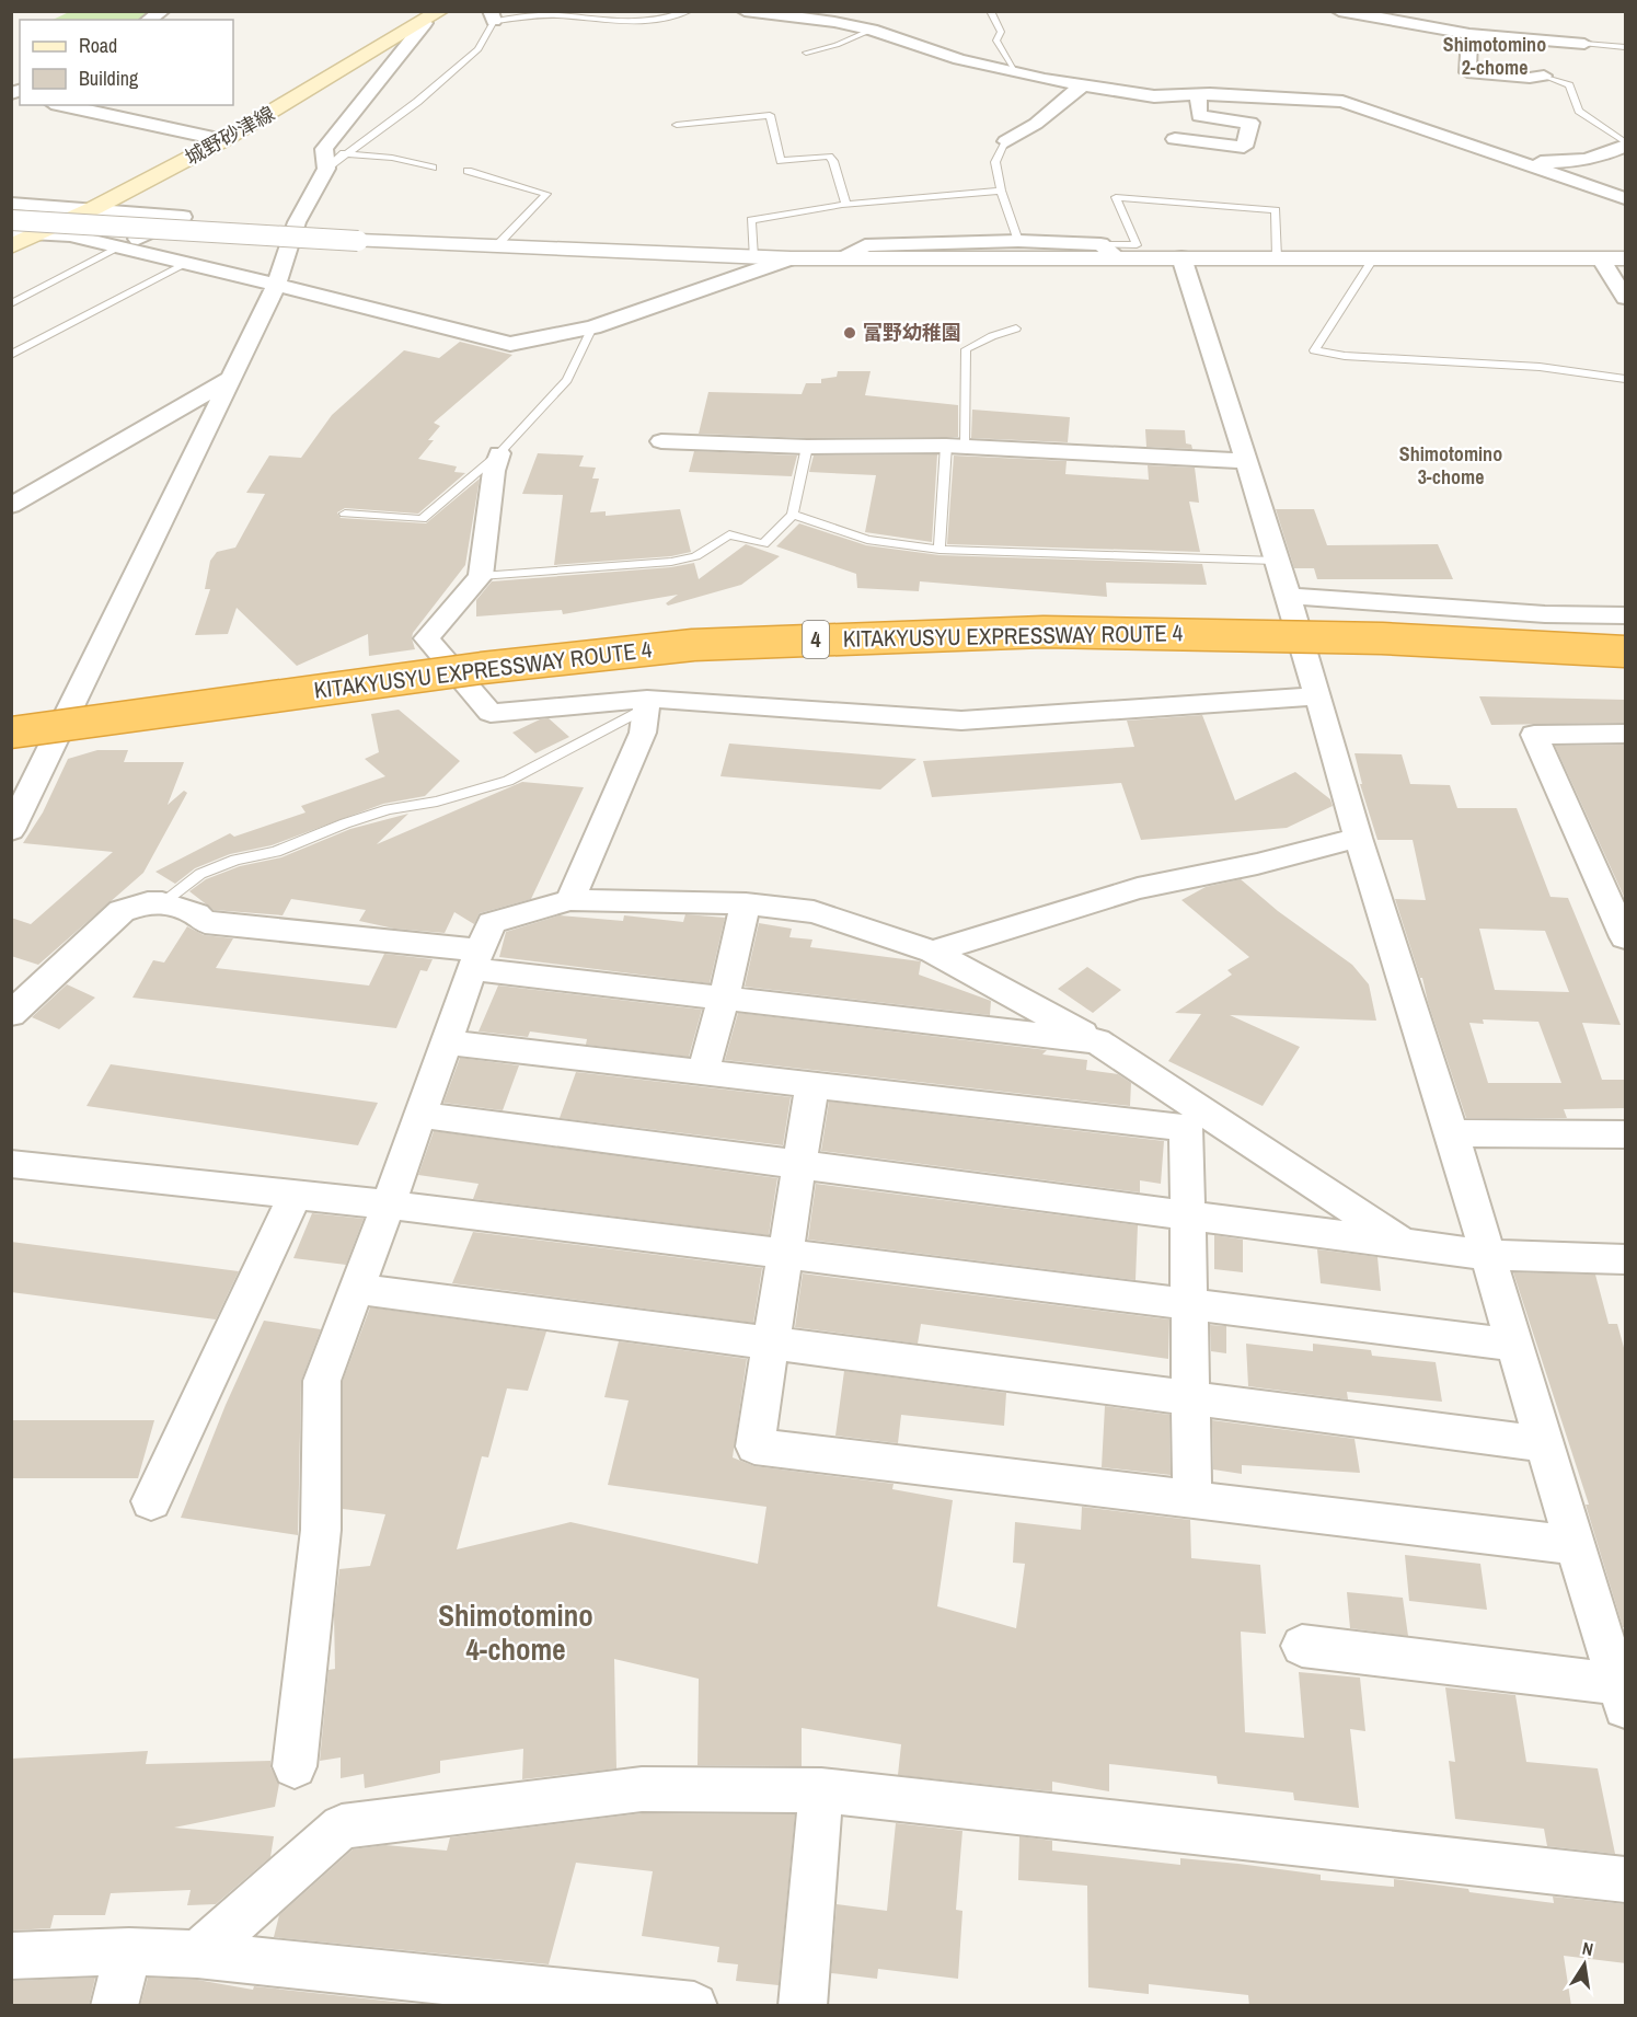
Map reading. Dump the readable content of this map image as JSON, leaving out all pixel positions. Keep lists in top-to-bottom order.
{
  "streets": {
    "highway": ["KITAKYUSYU EXPRESSWAY ROUTE 4", "4"],
    "main road": ["城野砂津線"]
  },
  "districts": ["Shimotomino 2-chome", "Shimotomino 3-chome", "Shimotomino 4-chome"],
  "places": ["富野幼稚園"],
  "legend": ["Road", "Building"],
  "north": "top"
}
